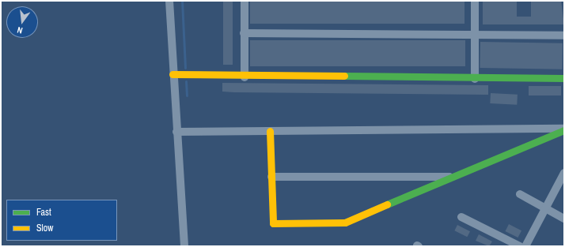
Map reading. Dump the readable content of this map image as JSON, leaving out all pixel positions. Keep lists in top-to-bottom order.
{
  "legend": ["Fast", "Slow"],
  "north": "bottom"
}
